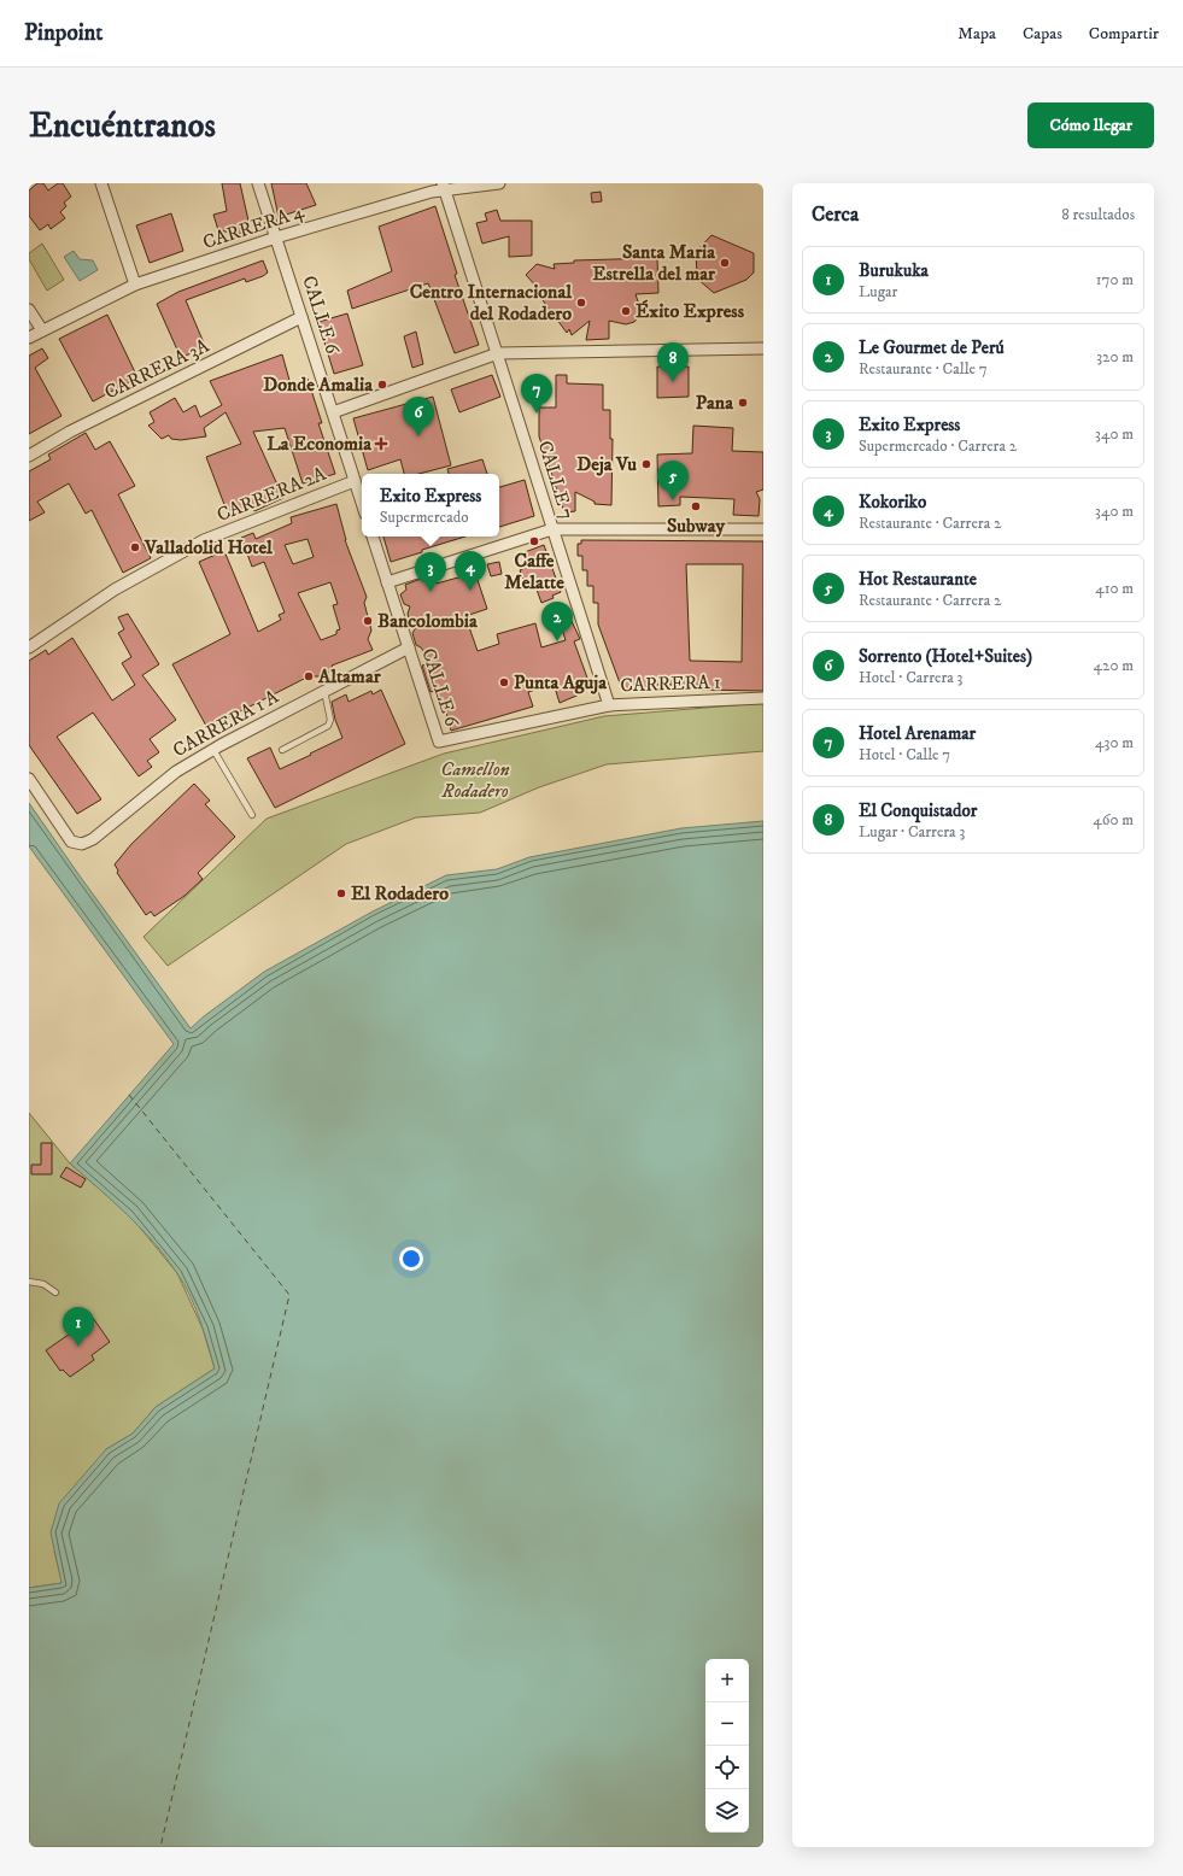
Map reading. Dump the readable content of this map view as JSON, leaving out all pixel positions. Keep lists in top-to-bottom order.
{
  "streets": {
    "street": [
      "CARRERA 4",
      "CALLE 6",
      "CARRERA 3A",
      "CALLE 7",
      "CARRERA 2A",
      "CARRERA 1",
      "CARRERA 1 A"
    ]
  },
  "crossings": [
    ["CARRERA 4", "CALLE 6"],
    ["CARRERA 4", "CALLE 7"],
    ["CALLE 6", "CARRERA 3A"],
    ["CALLE 6", "CARRERA 2A"],
    ["CALLE 6", "CARRERA 1"],
    ["CALLE 6", "CARRERA 1 A"],
    ["CALLE 7", "CARRERA 1"]
  ],
  "parks": ["Camellon Rodadero"],
  "places": {
    "other": [
      "Santa Maria Estrella del mar",
      "Centro Internacional del Rodadero",
      "Éxito Express",
      "Donde Amalia",
      "Pana",
      "Deja Vu",
      "Subway",
      "Caffe Melatte",
      "Valladolid Hotel",
      "Bancolombia",
      "Altamar",
      "Punta Aguja",
      "El Rodadero"
    ],
    "health": ["La Economia"]
  },
  "page": {
    "header": "Pinpoint",
    "nav": ["Mapa", "Capas", "Compartir"],
    "buttons": "Cómo llegar",
    "title": "Encuéntranos",
    "heading": ["Cerca", "8 resultados"],
    "list": [
      {
        "mark": "1",
        "name": "Burukuka",
        "note": "Lugar",
        "value": "170 m"
      },
      {
        "mark": "2",
        "name": "Le Gourmet de Perú",
        "note": "Restaurante · Calle 7",
        "value": "320 m"
      },
      {
        "mark": "3",
        "name": "Exito Express",
        "note": "Supermercado · Carrera 2",
        "value": "340 m"
      },
      {
        "mark": "4",
        "name": "Kokoriko",
        "note": "Restaurante · Carrera 2",
        "value": "340 m"
      },
      {
        "mark": "5",
        "name": "Hot Restaurante",
        "note": "Restaurante · Carrera 2",
        "value": "410 m"
      },
      {
        "mark": "6",
        "name": "Sorrento (Hotel+Suites)",
        "note": "Hotel · Carrera 3",
        "value": "420 m"
      },
      {
        "mark": "7",
        "name": "Hotel Arenamar",
        "note": "Hotel · Calle 7",
        "value": "430 m"
      },
      {
        "mark": "8",
        "name": "El Conquistador",
        "note": "Lugar · Carrera 3",
        "value": "460 m"
      }
    ],
    "pins": [
      "8",
      "7",
      "6",
      "5",
      "4",
      "3",
      "2",
      "1"
    ],
    "popup": ["Exito Express", "Supermercado"],
    "map_buttons": ["+", "−"]
  }
}
